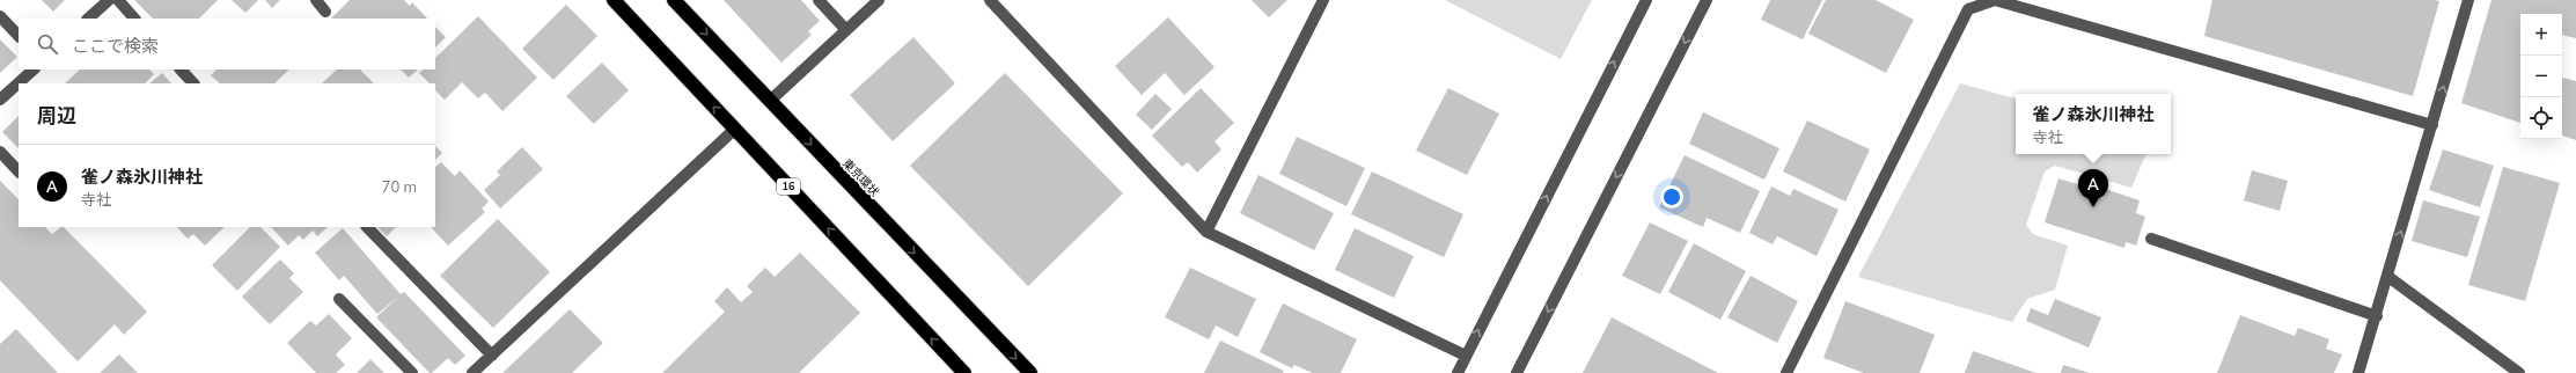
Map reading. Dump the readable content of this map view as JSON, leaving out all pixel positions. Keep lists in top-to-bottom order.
{
  "streets": {
    "highway": ["東京環状", "16"]
  },
  "page": {
    "map_buttons": ["+", "−"],
    "search": "ここで検索",
    "heading": "周辺",
    "popup": ["雀ノ森氷川神社", "寺社"],
    "list": [
      {
        "mark": "A",
        "name": "雀ノ森氷川神社",
        "note": "寺社",
        "value": "70 m"
      }
    ],
    "pins": "A"
  }
}
